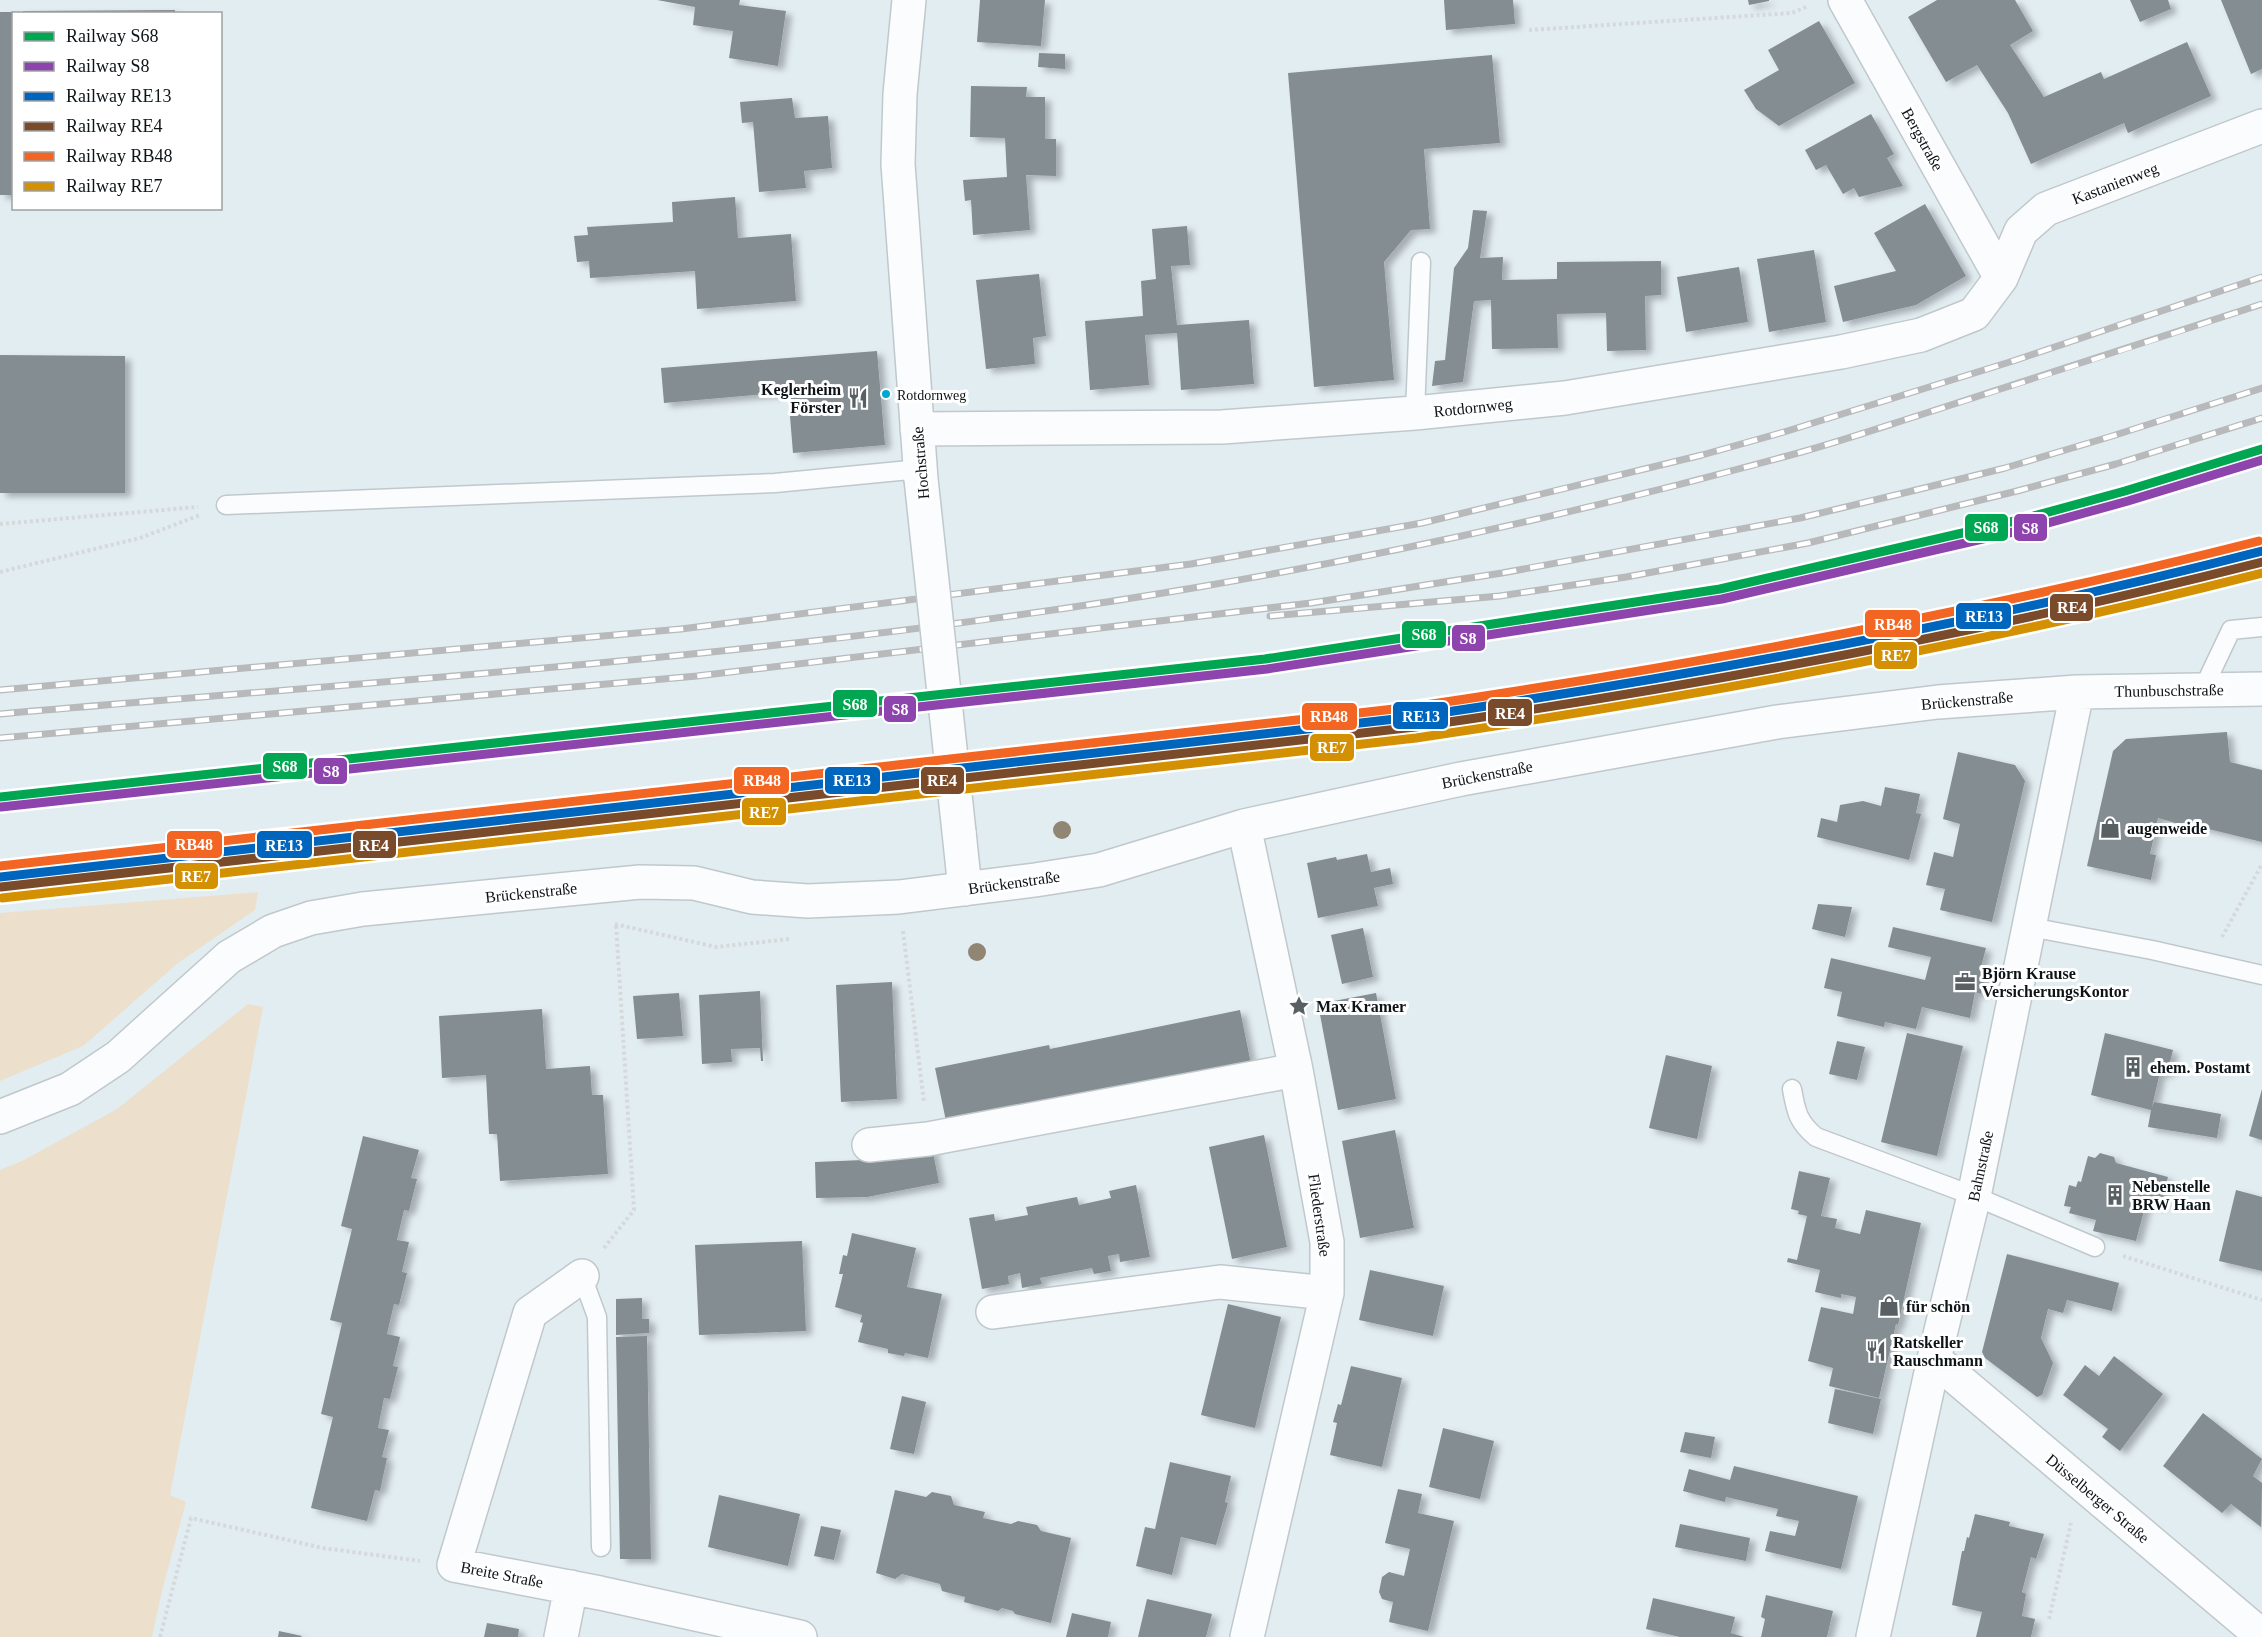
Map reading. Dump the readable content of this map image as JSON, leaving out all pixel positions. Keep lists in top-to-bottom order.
{
  "streets": {
    "street": [
      "Bergstraße",
      "Kastanienweg",
      "Rotdornweg",
      "Hochstraße",
      "Thunbuschstraße",
      "Brückenstraße",
      "Bahnstraße",
      "Fliederstraße",
      "Düsselberger Straße",
      "Breite Straße"
    ]
  },
  "crossings": [
    ["Bergstraße", "Kastanienweg"],
    ["Bergstraße", "Rotdornweg"],
    ["Kastanienweg", "Rotdornweg"],
    ["Rotdornweg", "Hochstraße"],
    ["Hochstraße", "Brückenstraße"],
    ["Thunbuschstraße", "Brückenstraße"],
    ["Thunbuschstraße", "Bahnstraße"],
    ["Brückenstraße", "Bahnstraße"],
    ["Brückenstraße", "Fliederstraße"],
    ["Bahnstraße", "Düsselberger Straße"]
  ],
  "places": {
    "other": ["Rotdornweg"],
    "restaurant": ["Keglerheim Förster", "Ratskeller Rauschmann"],
    "shop": ["augenweide", "für schön"],
    "office": ["Björn Krause VersicherungsKontor"],
    "place": ["Max Kramer"],
    "building": ["ehem. Postamt", "Nebenstelle BRW Haan"]
  },
  "lines": [
    "rail line S68",
    "rail line S8",
    "rail line RB48",
    "rail line RE13",
    "rail line RE4",
    "rail line RE7"
  ],
  "legend": [
    "Railway S68",
    "Railway S8",
    "Railway RE13",
    "Railway RE4",
    "Railway RB48",
    "Railway RE7"
  ]
}
